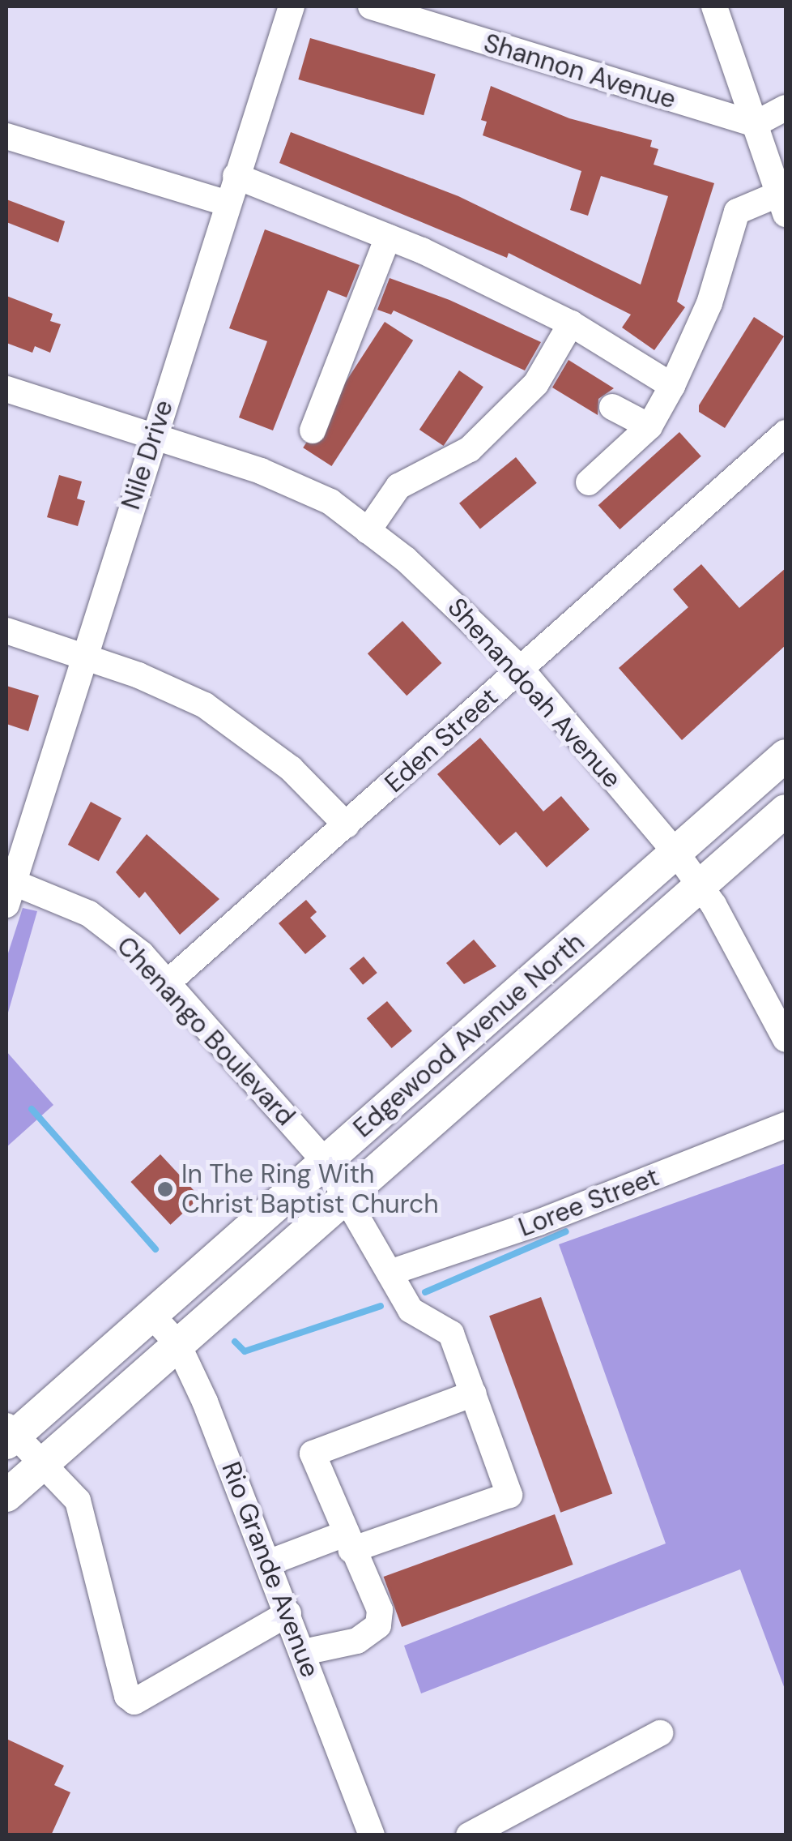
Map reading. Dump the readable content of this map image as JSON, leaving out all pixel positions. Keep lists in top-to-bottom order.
{
  "streets": {
    "main road": ["Edgewood Avenue North"],
    "street": [
      "Shannon Avenue",
      "Nile Drive",
      "Shenandoah Avenue",
      "Eden Street",
      "Chenango Boulevard",
      "Loree Street",
      "Rio Grande Avenue"
    ]
  },
  "crossings": [
    ["Nile Drive", "Shenandoah Avenue"],
    ["Nile Drive", "Chenango Boulevard"],
    ["Shenandoah Avenue", "Eden Street"],
    ["Shenandoah Avenue", "Edgewood Avenue North"],
    ["Eden Street", "Chenango Boulevard"],
    ["Chenango Boulevard", "Edgewood Avenue North"],
    ["Chenango Boulevard", "Loree Street"],
    ["Edgewood Avenue North", "Rio Grande Avenue"]
  ],
  "places": ["In The Ring With Christ Baptist Church"]
}
